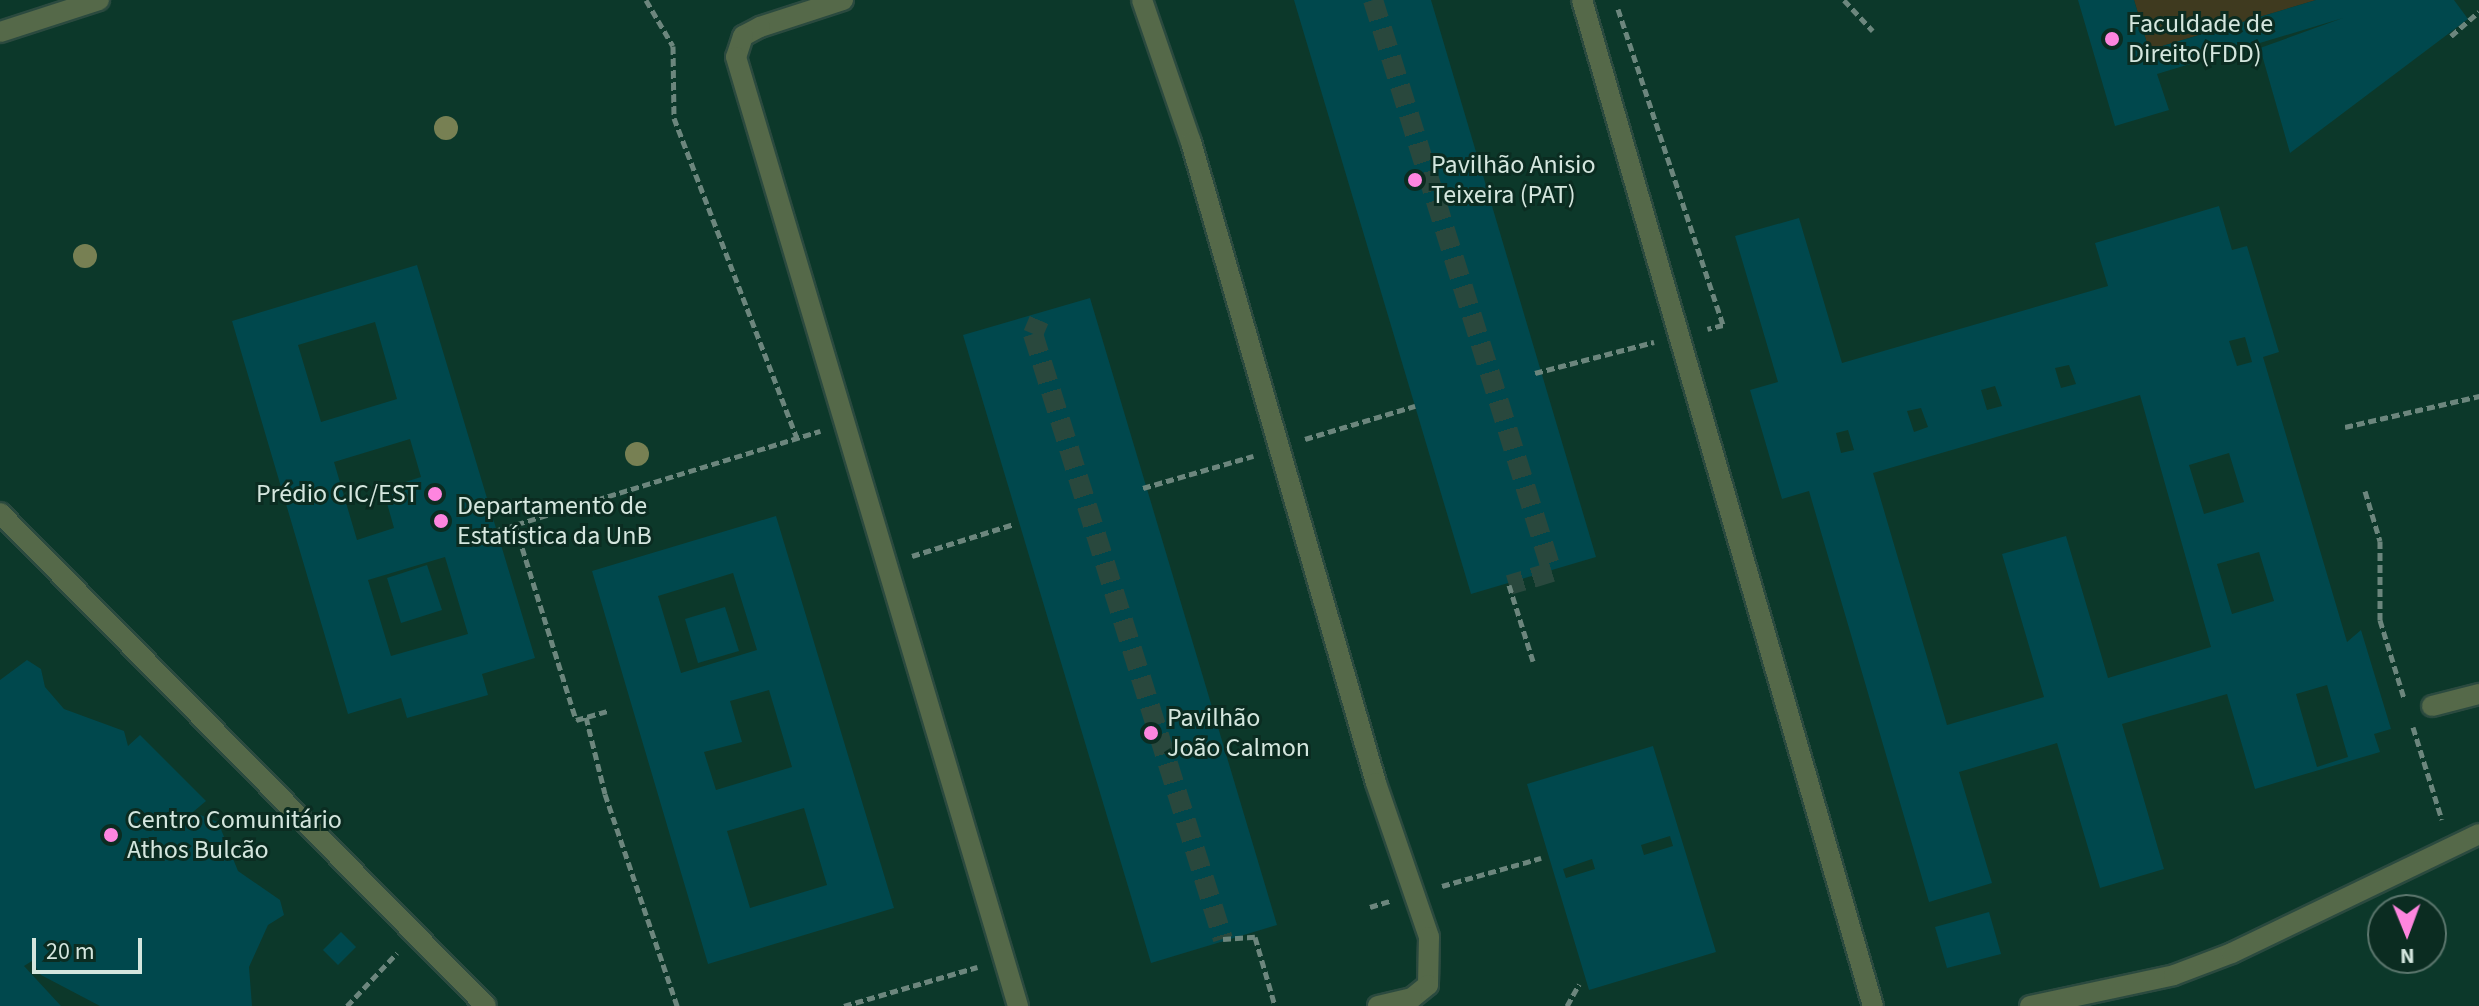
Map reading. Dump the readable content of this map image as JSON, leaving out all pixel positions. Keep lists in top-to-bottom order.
{
  "places": [
    "Faculdade de Direito(FDD)",
    "Pavilhão Anisio Teixeira (PAT)",
    "Prédio CIC/EST",
    "Departamento de Estatística da UnB",
    "Pavilhão João Calmon",
    "Centro Comunitário Athos Bulcão"
  ],
  "scale_bar": "20 m",
  "north": "bottom"
}
